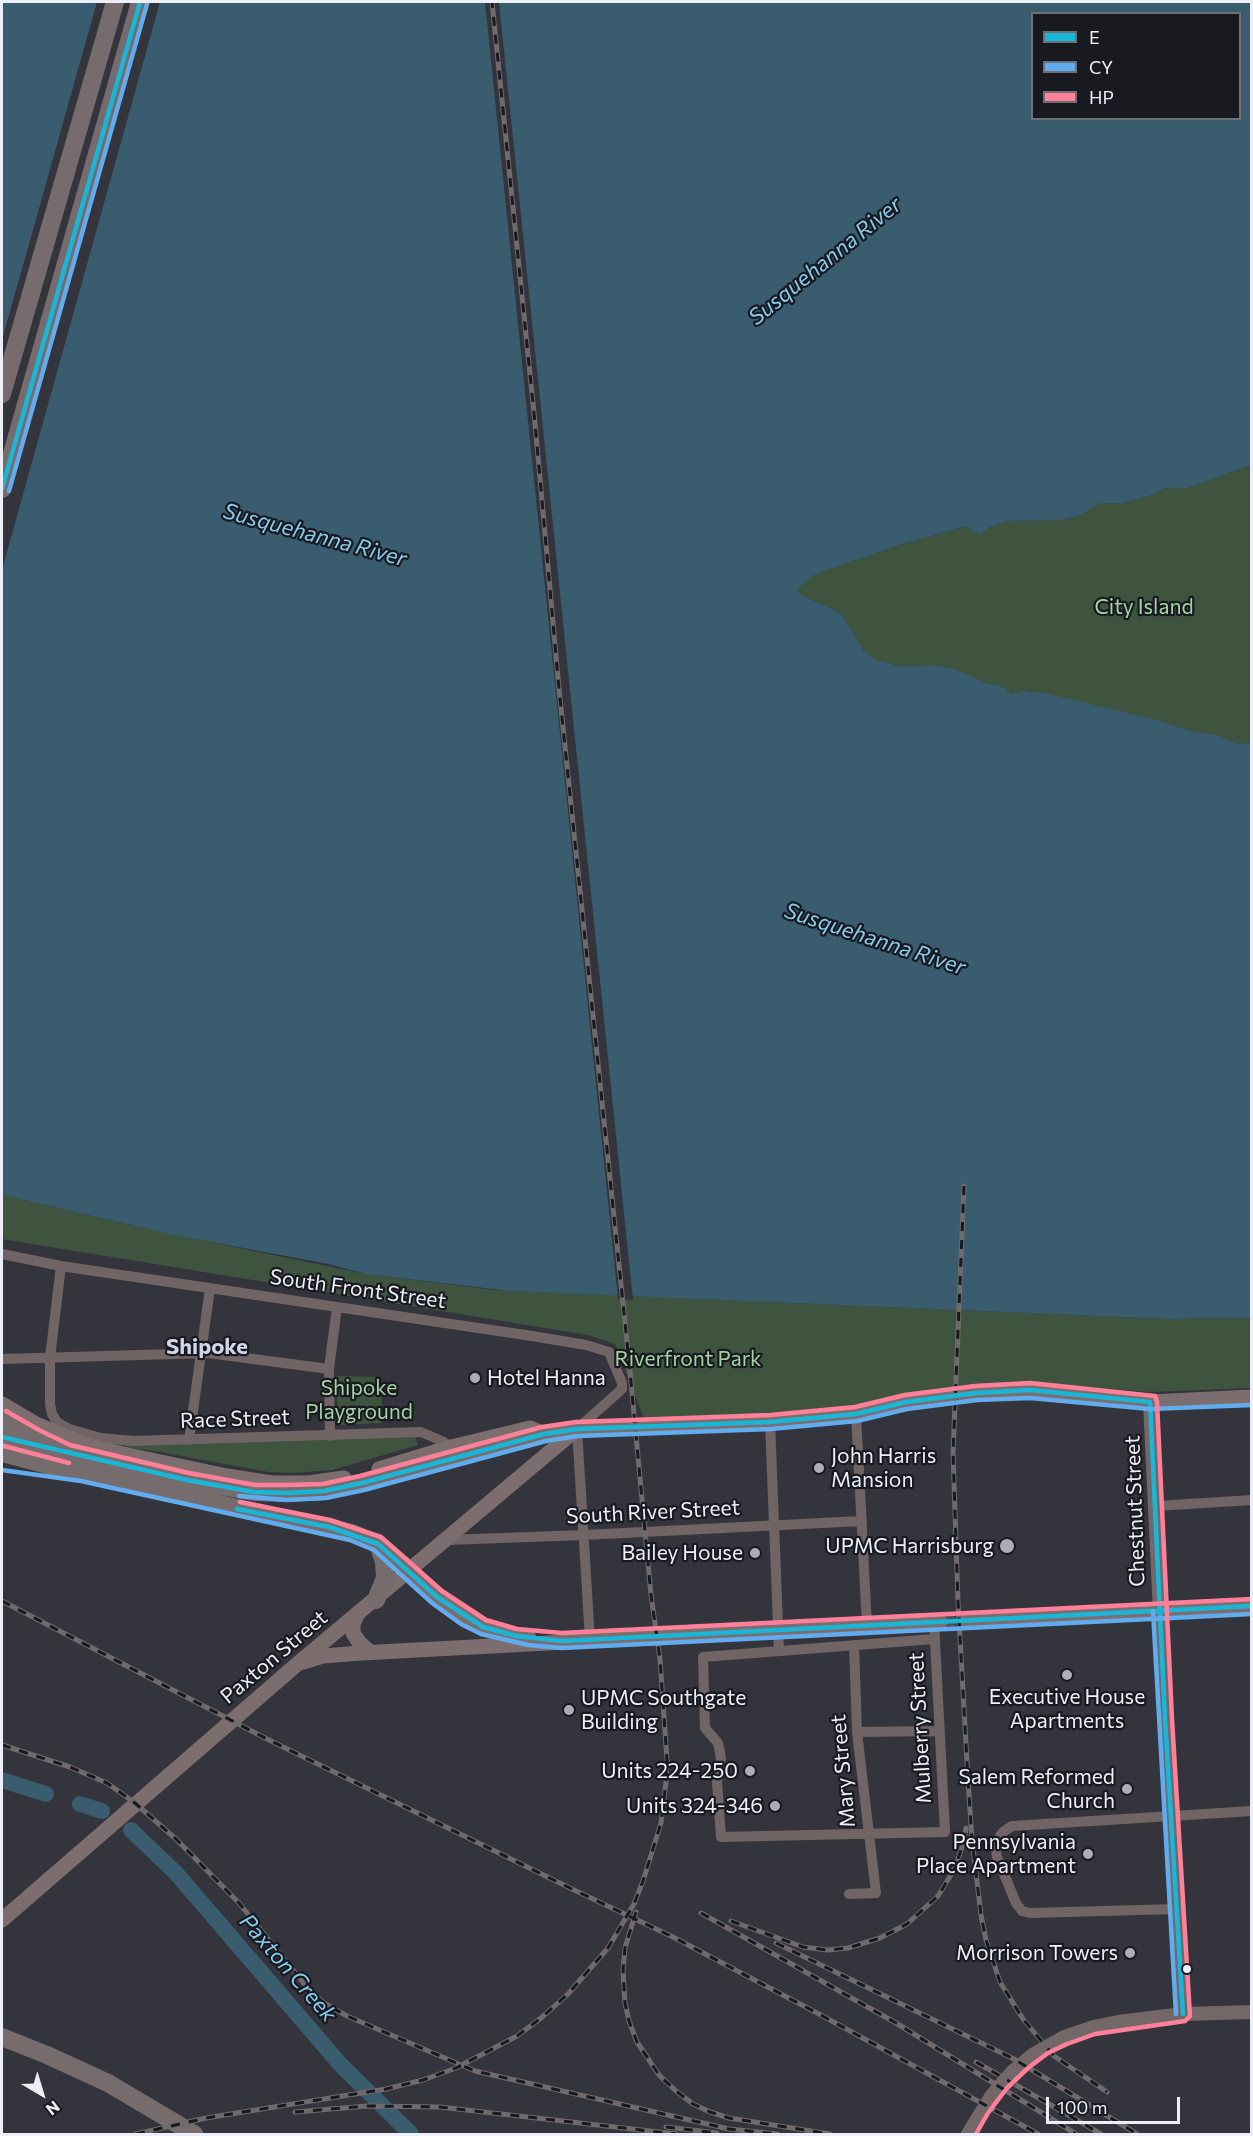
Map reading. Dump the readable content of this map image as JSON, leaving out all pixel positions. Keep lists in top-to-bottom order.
{
  "streets": {
    "main road": ["Chestnut Street", "Paxton Street"],
    "street": [
      "South Front Street",
      "Race Street",
      "South River Street",
      "Mulberry Street",
      "Mary Street"
    ]
  },
  "crossings": [
    ["South Front Street", "Paxton Street"],
    ["South River Street", "Paxton Street"],
    ["Mulberry Street", "Mary Street"]
  ],
  "districts": ["Shipoke"],
  "water": ["Susquehanna River", "Paxton Creek"],
  "parks": ["City Island", "Riverfront Park", "Shipoke Playground"],
  "places": [
    "Hotel Hanna",
    "John Harris Mansion",
    "UPMC Harrisburg",
    "Bailey House",
    "Executive House Apartments",
    "UPMC Southgate Building",
    "Units 224-250",
    "Salem Reformed Church",
    "Units 324-346",
    "Pennsylvania Place Apartment",
    "Morrison Towers"
  ],
  "lines": ["transit line E", "transit line CY", "transit line HP"],
  "legend": ["E", "CY", "HP"],
  "scale_bar": "100 m",
  "north": "bottom right"
}
